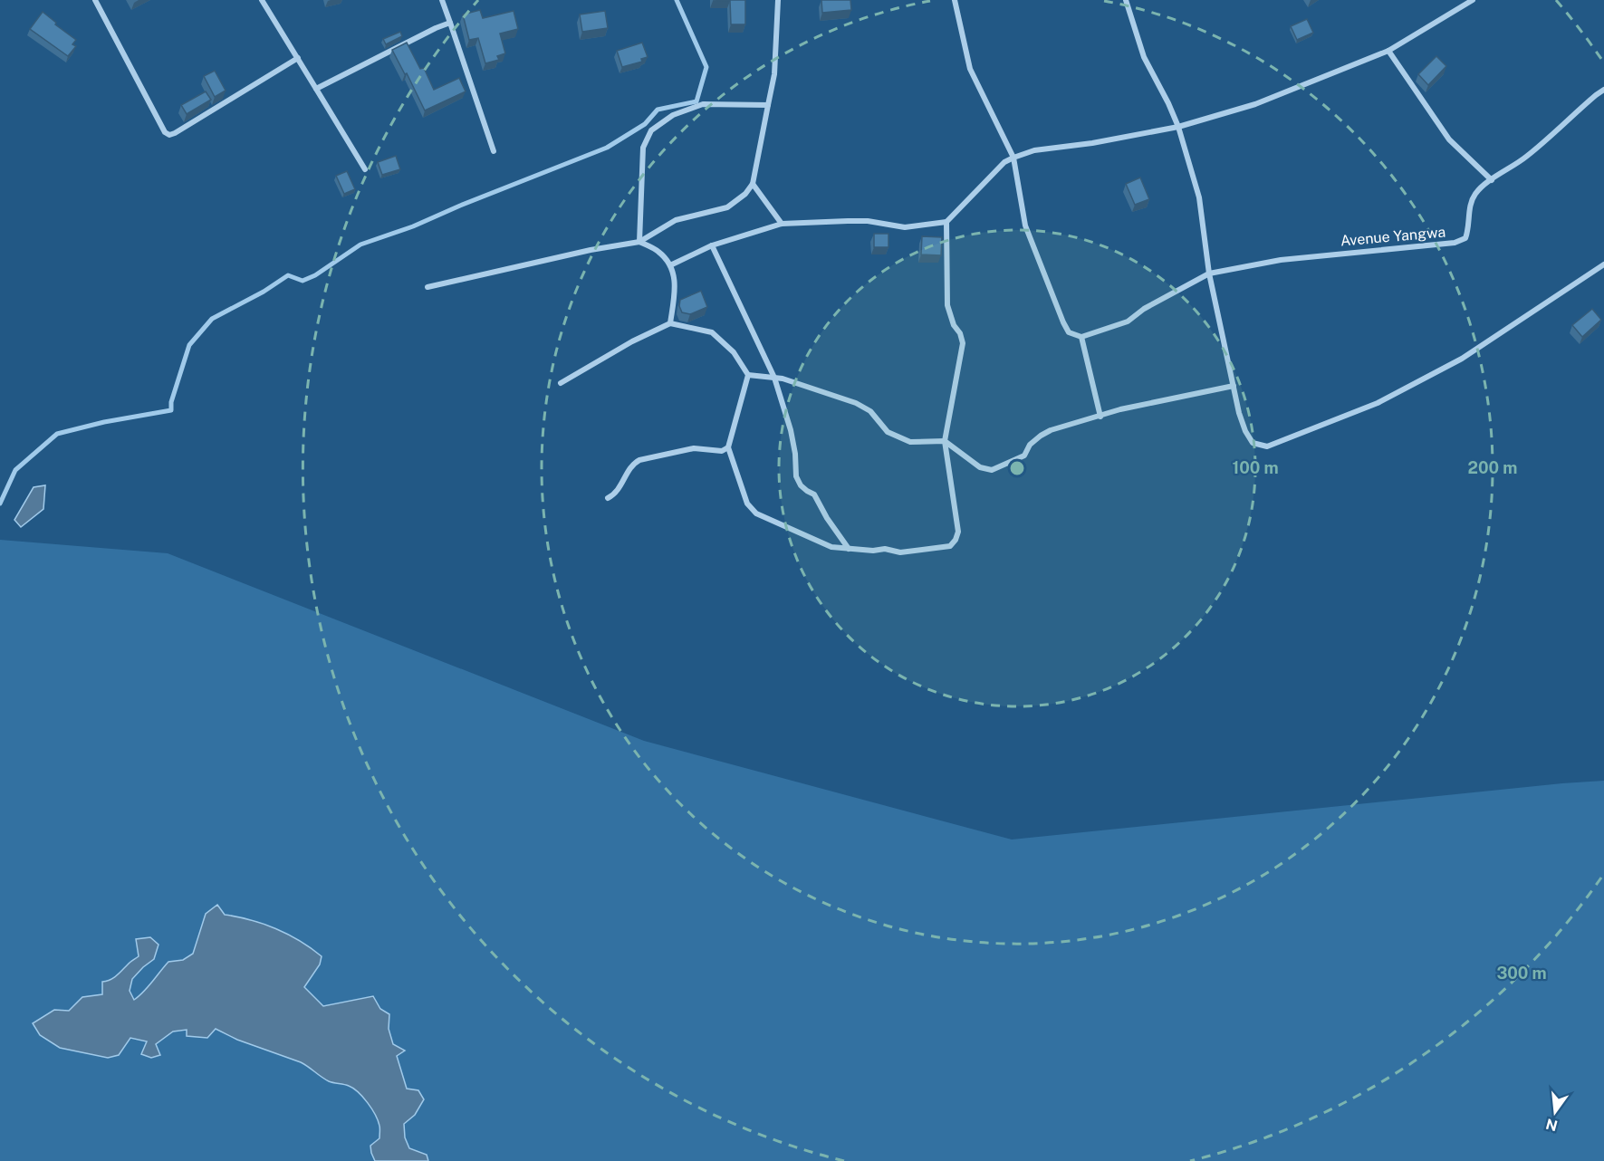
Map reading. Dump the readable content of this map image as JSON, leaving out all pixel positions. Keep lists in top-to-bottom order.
{
  "streets": {
    "street": ["Avenue Yangwa"]
  },
  "north": "bottom",
  "rings": ["100 m", "200 m", "300 m"]
}
